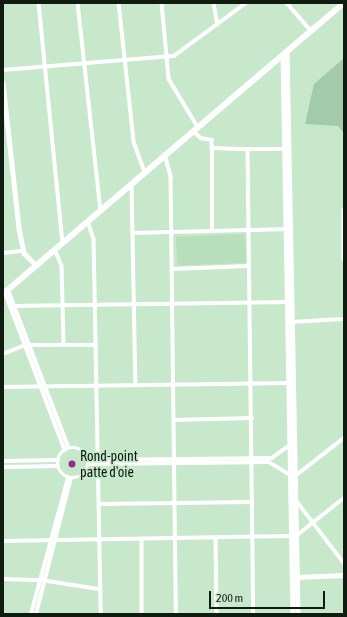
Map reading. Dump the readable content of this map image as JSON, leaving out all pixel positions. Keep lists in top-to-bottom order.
{
  "places": ["Rond-point patte d'oie"],
  "scale_bar": "200 m"
}
